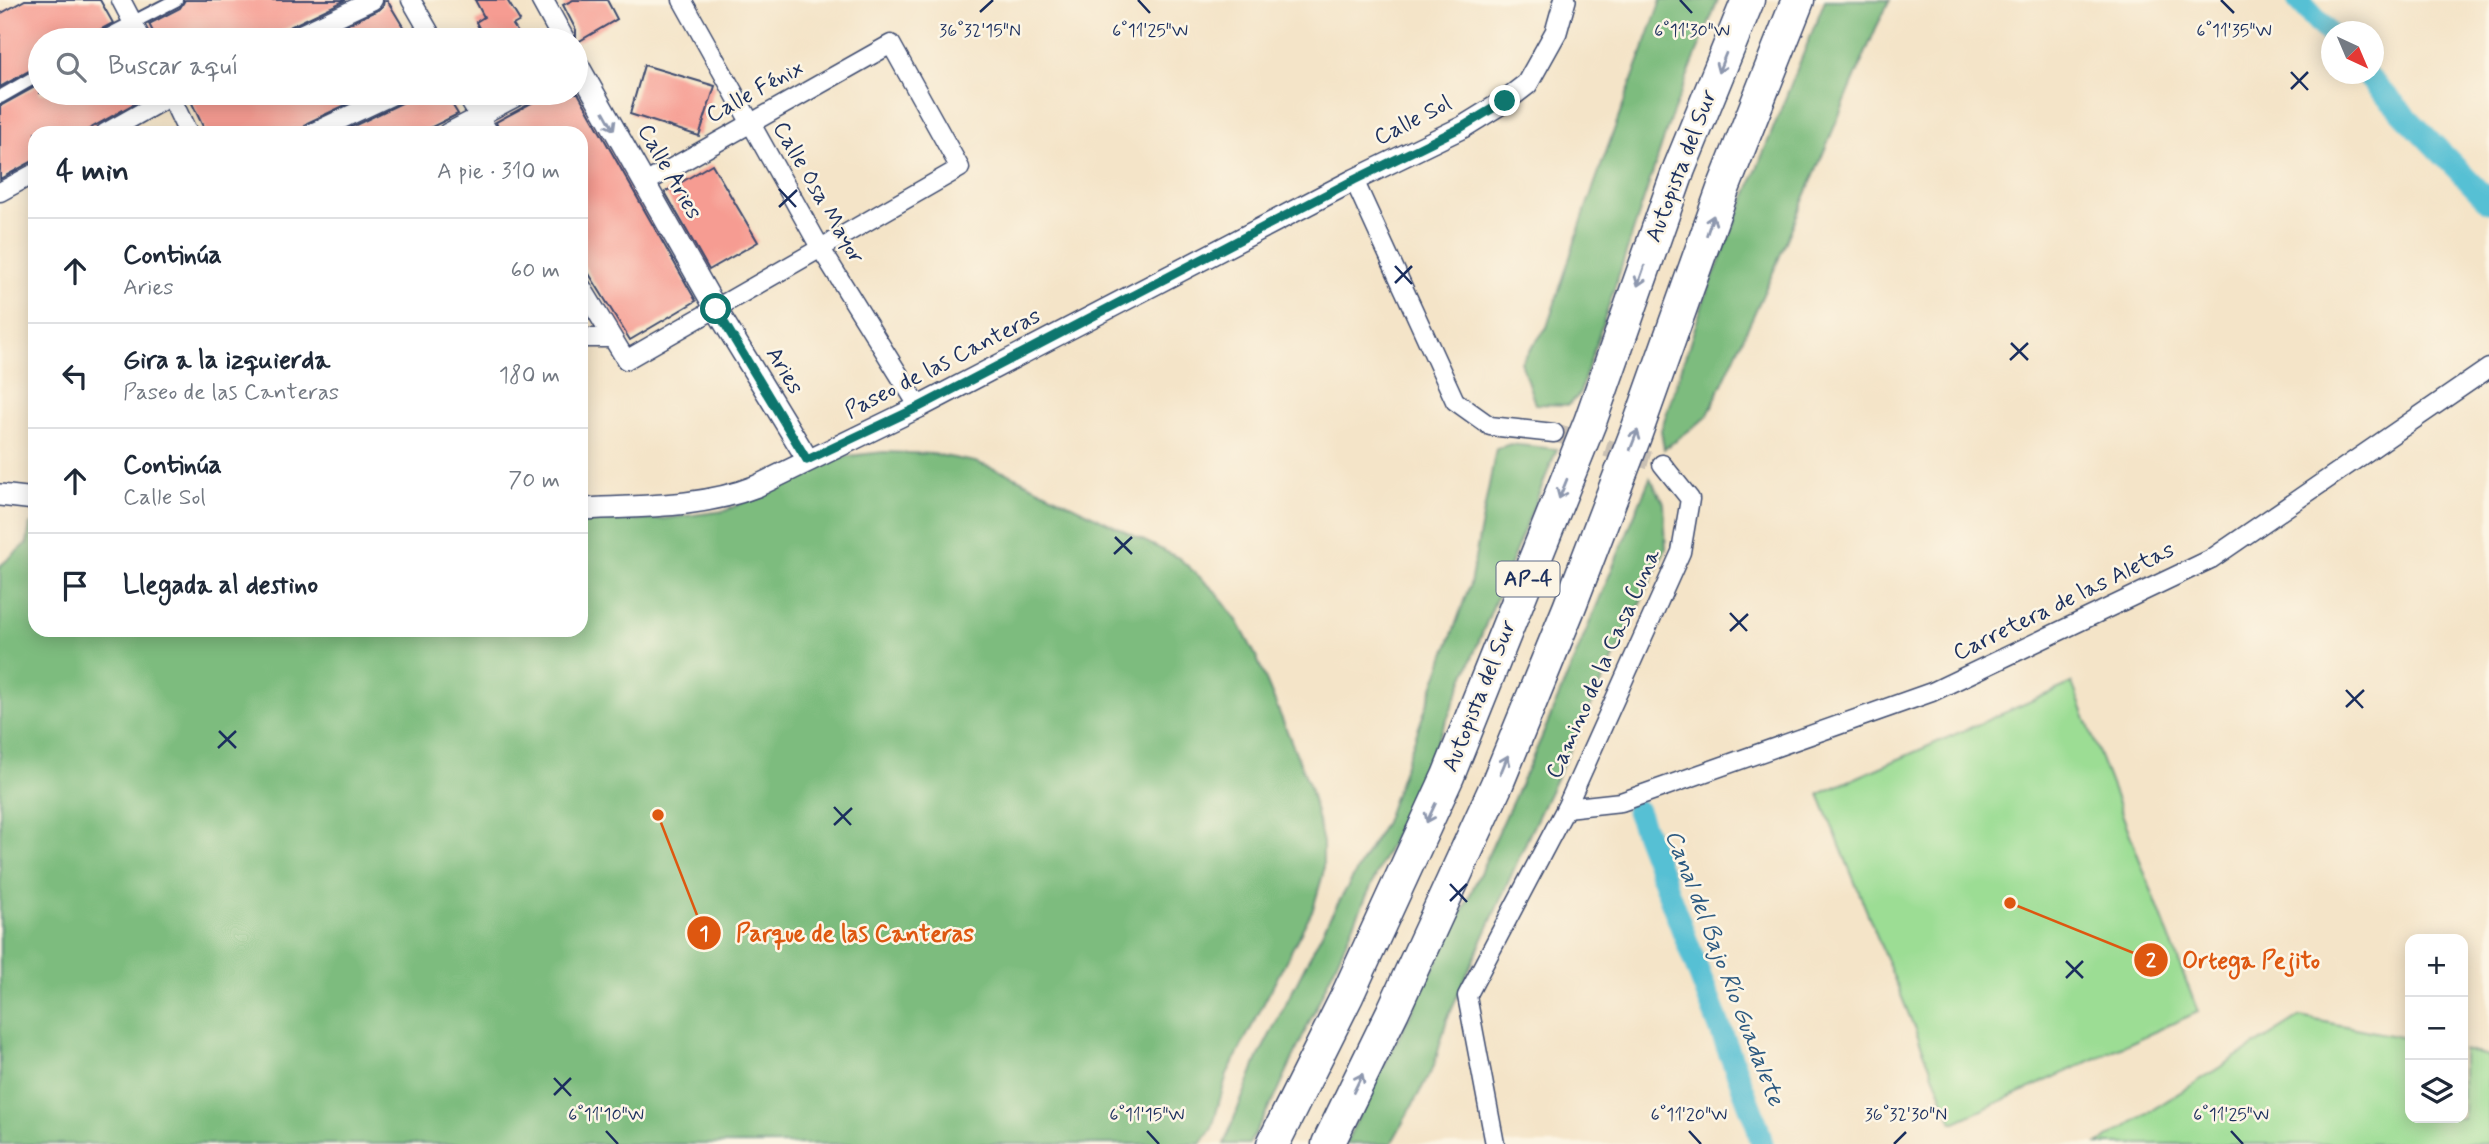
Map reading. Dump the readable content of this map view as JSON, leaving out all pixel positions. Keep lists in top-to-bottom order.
{
  "streets": {
    "highway": ["Autopista del Sur", "AP-4"],
    "street": [
      "Calle Fénix",
      "Calle Sol",
      "Calle Aries",
      "Calle Osa Mayor",
      "Paseo de las Canteras",
      "Aries",
      "Carretera de las Aletas",
      "Camino de la Casa Cuna"
    ]
  },
  "crossings": [
    ["Calle Fénix", "Calle Aries"],
    ["Calle Fénix", "Calle Osa Mayor"],
    ["Calle Sol", "Paseo de las Canteras"],
    ["Calle Aries", "Aries"],
    ["Calle Osa Mayor", "Paseo de las Canteras"],
    ["Paseo de las Canteras", "Aries"],
    ["Carretera de las Aletas", "Camino de la Casa Cuna"]
  ],
  "one_way": ["Calle Aries"],
  "water": ["Canal del Bajo Río Guadalete"],
  "places": ["Parque de las Canteras", "Ortega Pejito"],
  "north": "bottom right",
  "page": {
    "search": "Buscar aquí",
    "heading": ["4 min", "A pie · 310 m"],
    "list": [
      ["Continúa", "Aries", "60 m"],
      ["Gira a la izquierda", "Paseo de las Canteras", "180 m"],
      ["Continúa", "Calle Sol", "70 m"],
      "Llegada al destino"
    ],
    "map_buttons": ["+", "−"]
  },
  "coordinates": [
    "36°32'15\"N",
    "6°11'35\"W",
    "6°11'25\"W",
    "6°11'30\"W",
    "6°11'10\"W",
    "6°11'15\"W",
    "6°11'20\"W",
    "36°32'30\"N"
  ]
}
